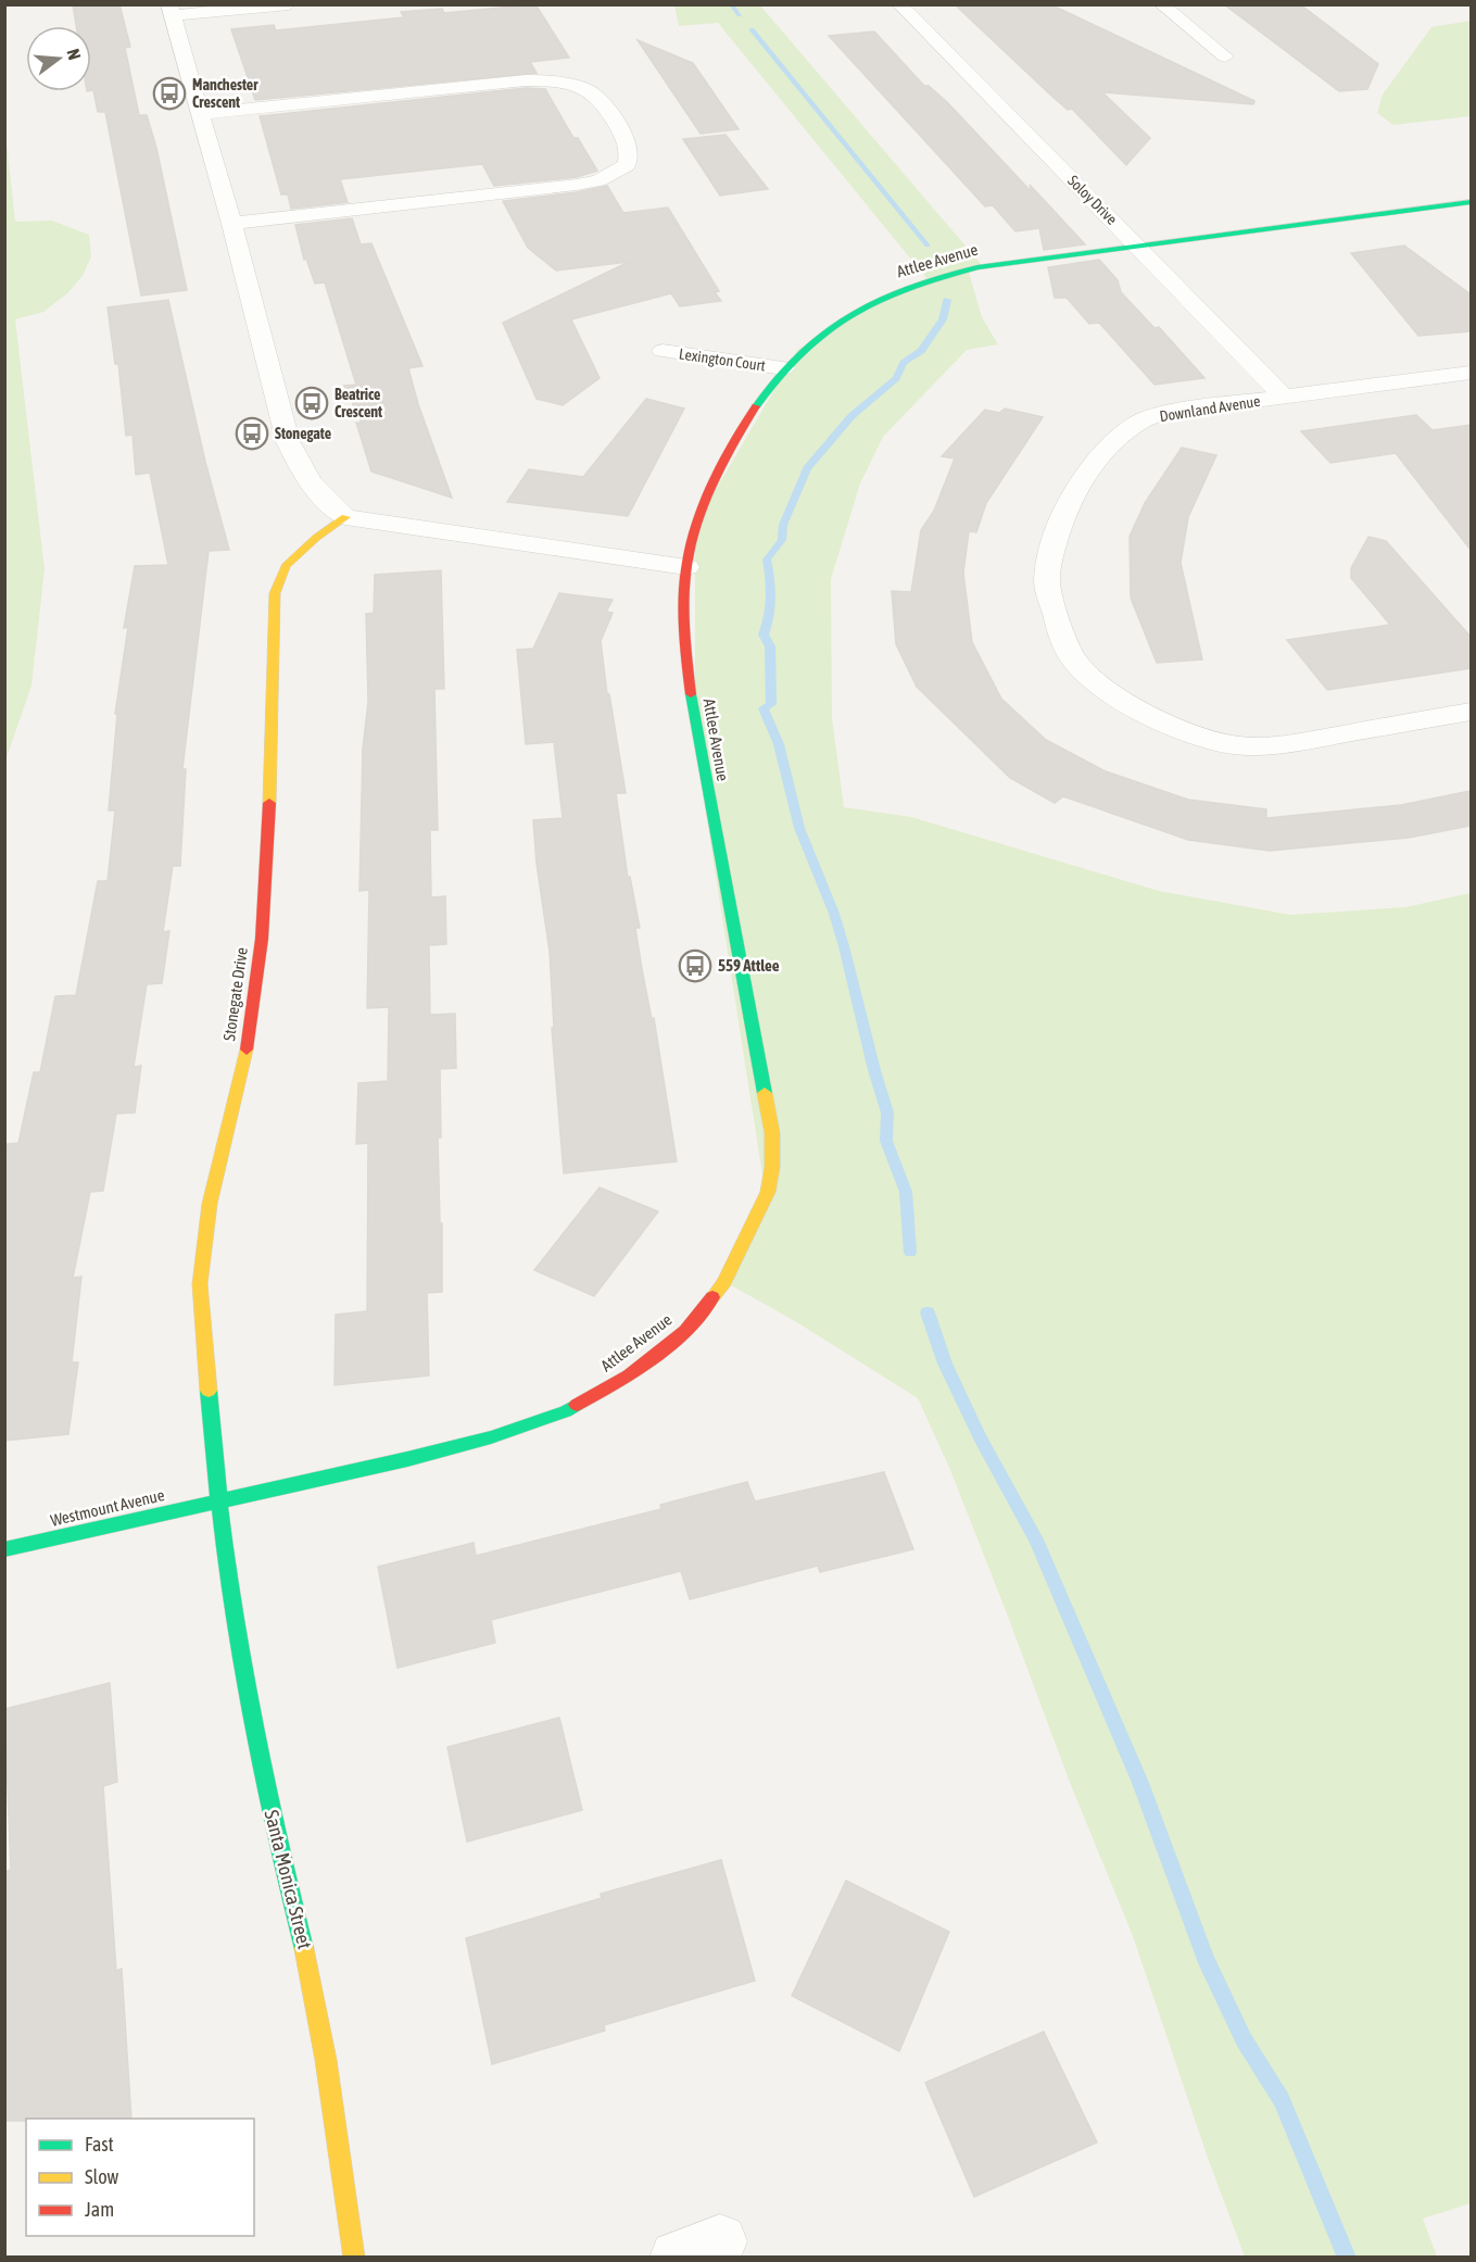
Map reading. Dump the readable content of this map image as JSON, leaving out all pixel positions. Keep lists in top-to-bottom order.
{
  "streets": {
    "street": [
      "Soloy Drive",
      "Attlee Avenue",
      "Lexington Court",
      "Downland Avenue",
      "Stonegate Drive",
      "Westmount Avenue",
      "Santa Monica Street"
    ]
  },
  "crossings": [
    ["Soloy Drive", "Attlee Avenue"],
    ["Soloy Drive", "Downland Avenue"],
    ["Attlee Avenue", "Lexington Court"],
    ["Attlee Avenue", "Stonegate Drive"],
    ["Attlee Avenue", "Westmount Avenue"],
    ["Attlee Avenue", "Santa Monica Street"],
    ["Stonegate Drive", "Westmount Avenue"],
    ["Stonegate Drive", "Santa Monica Street"],
    ["Westmount Avenue", "Santa Monica Street"]
  ],
  "places": {
    "bus stop": [
      "Manchester Crescent",
      "Beatrice Crescent",
      "Stonegate",
      "559 Attlee"
    ]
  },
  "legend": ["Fast", "Slow", "Jam"],
  "north": "right"
}
